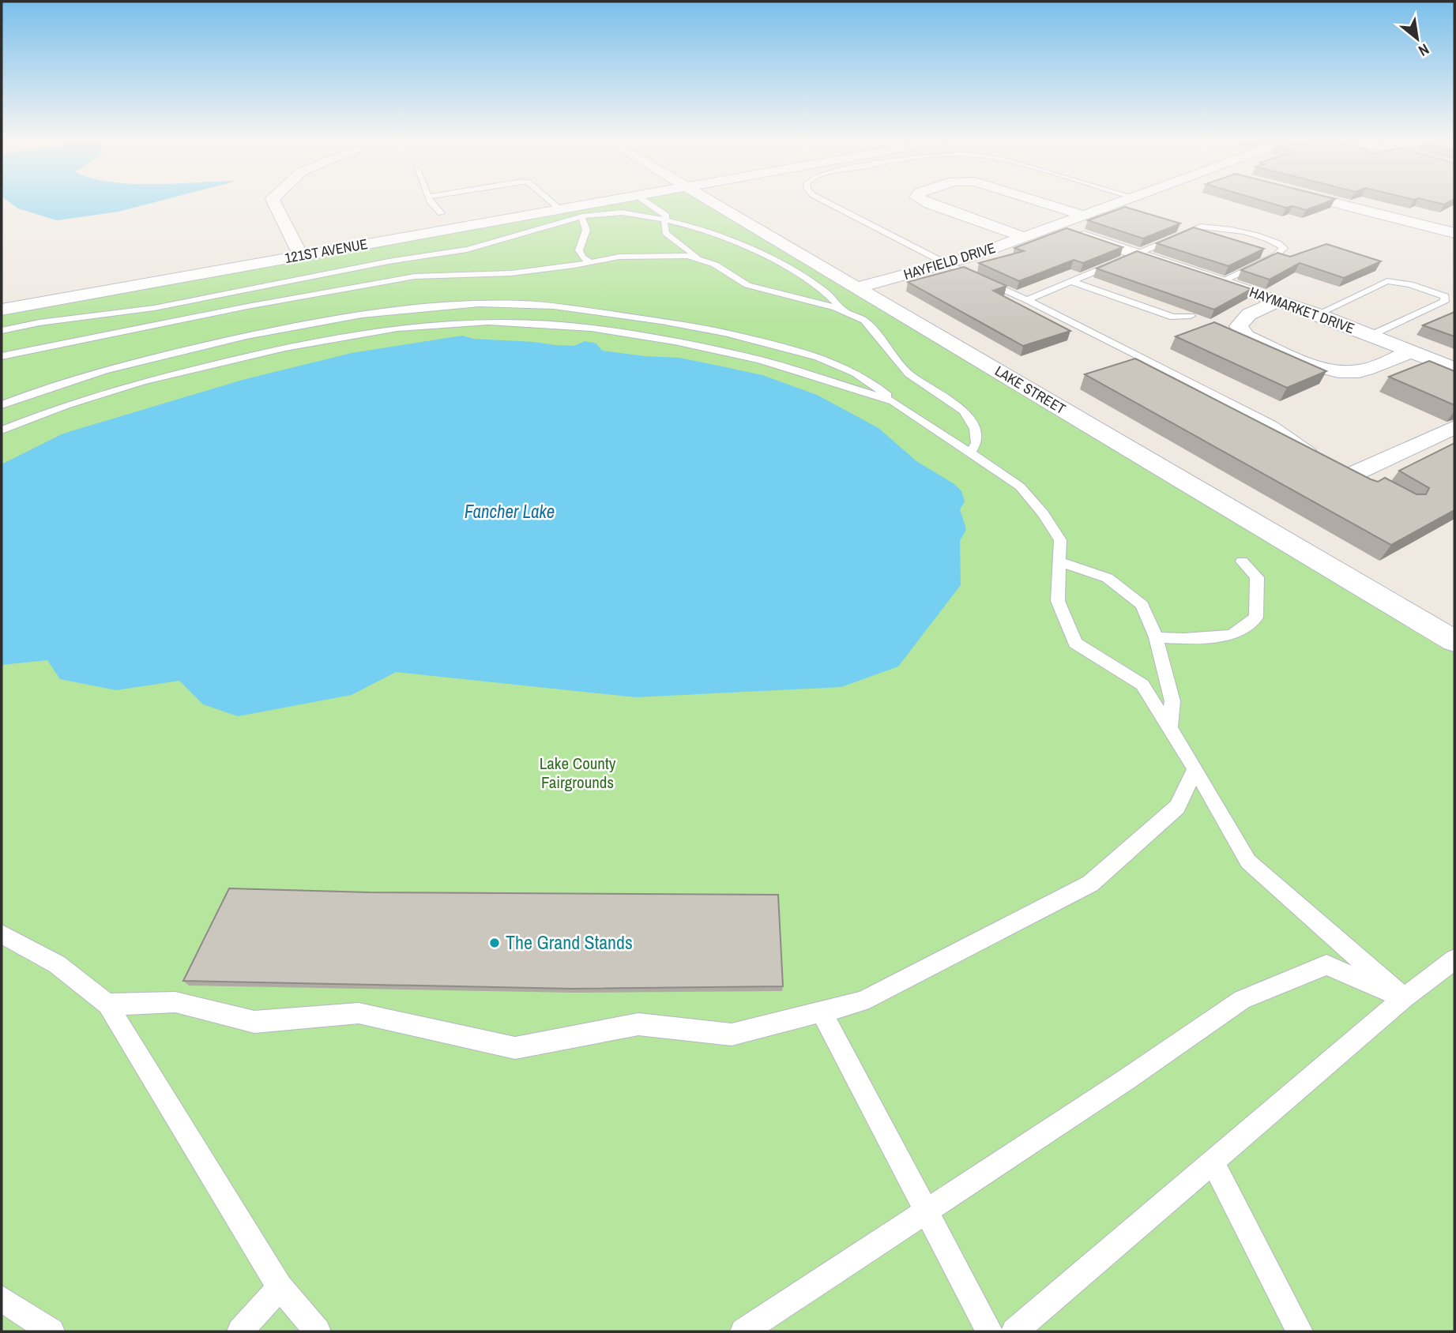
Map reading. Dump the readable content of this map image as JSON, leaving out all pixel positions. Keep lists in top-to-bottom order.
{
  "streets": {
    "street": [
      "121ST AVENUE",
      "HAYFIELD DRIVE",
      "HAYMARKET DRIVE",
      "LAKE STREET"
    ]
  },
  "crossings": [
    ["HAYFIELD DRIVE", "HAYMARKET DRIVE"],
    ["HAYFIELD DRIVE", "LAKE STREET"]
  ],
  "water": ["Fancher Lake"],
  "parks": ["Lake County Fairgrounds"],
  "places": ["The Grand Stands"],
  "north": "bottom right"
}
